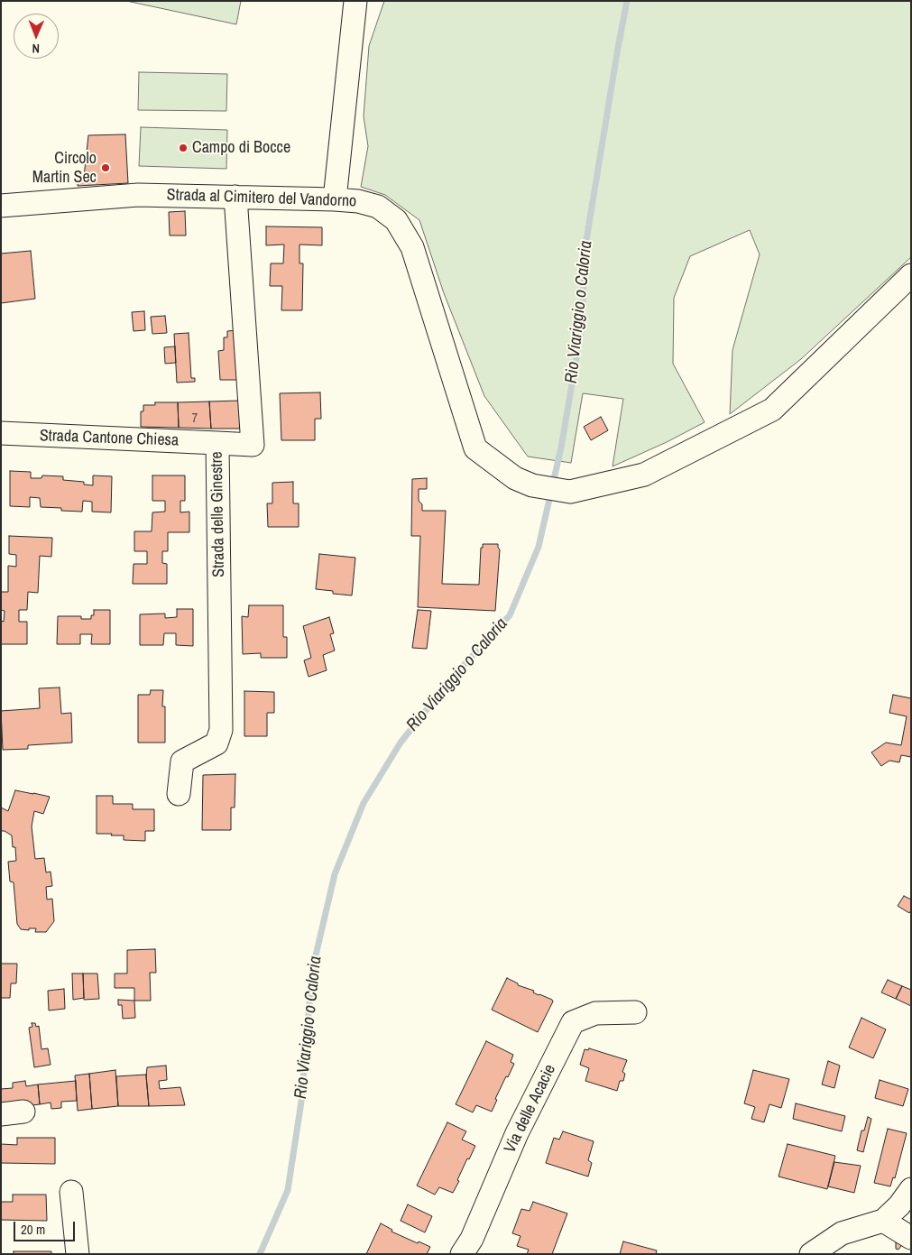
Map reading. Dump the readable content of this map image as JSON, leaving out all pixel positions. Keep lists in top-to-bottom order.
{
  "streets": {
    "street": [
      "Strada al Cimitero del Vandorno",
      "Strada Cantone Chiesa",
      "Strada delle Ginestre",
      "Via delle Acacie"
    ]
  },
  "crossings": [
    ["Strada al Cimitero del Vandorno", "Strada delle Ginestre"],
    ["Strada Cantone Chiesa", "Strada delle Ginestre"]
  ],
  "water": ["Rio Viariggio o Caloria"],
  "places": ["Campo di Bocce", "Circolo Martin Sec"],
  "house_numbers": ["7"],
  "scale_bar": "20 m",
  "north": "bottom"
}
